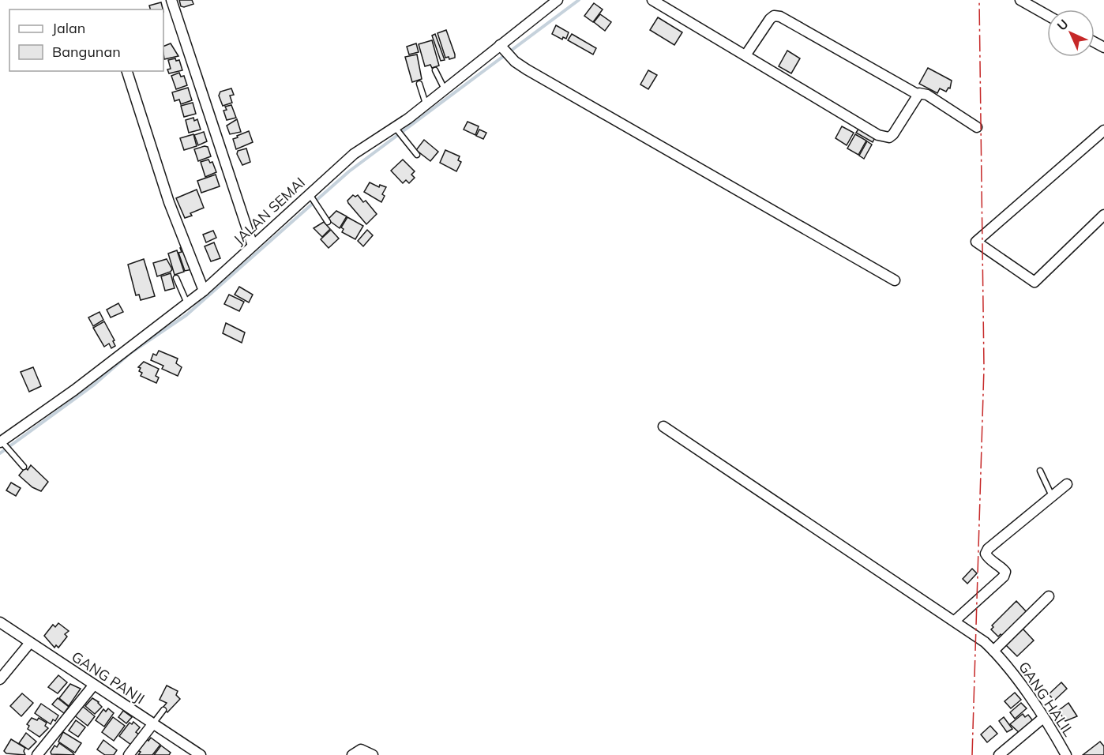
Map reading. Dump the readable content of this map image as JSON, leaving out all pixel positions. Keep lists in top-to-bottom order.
{
  "streets": {
    "street": ["JALAN SEMAI", "GANG PANJI", "GANG HALIL"]
  },
  "legend": ["Jalan", "Bangunan"],
  "north": "top left"
}
